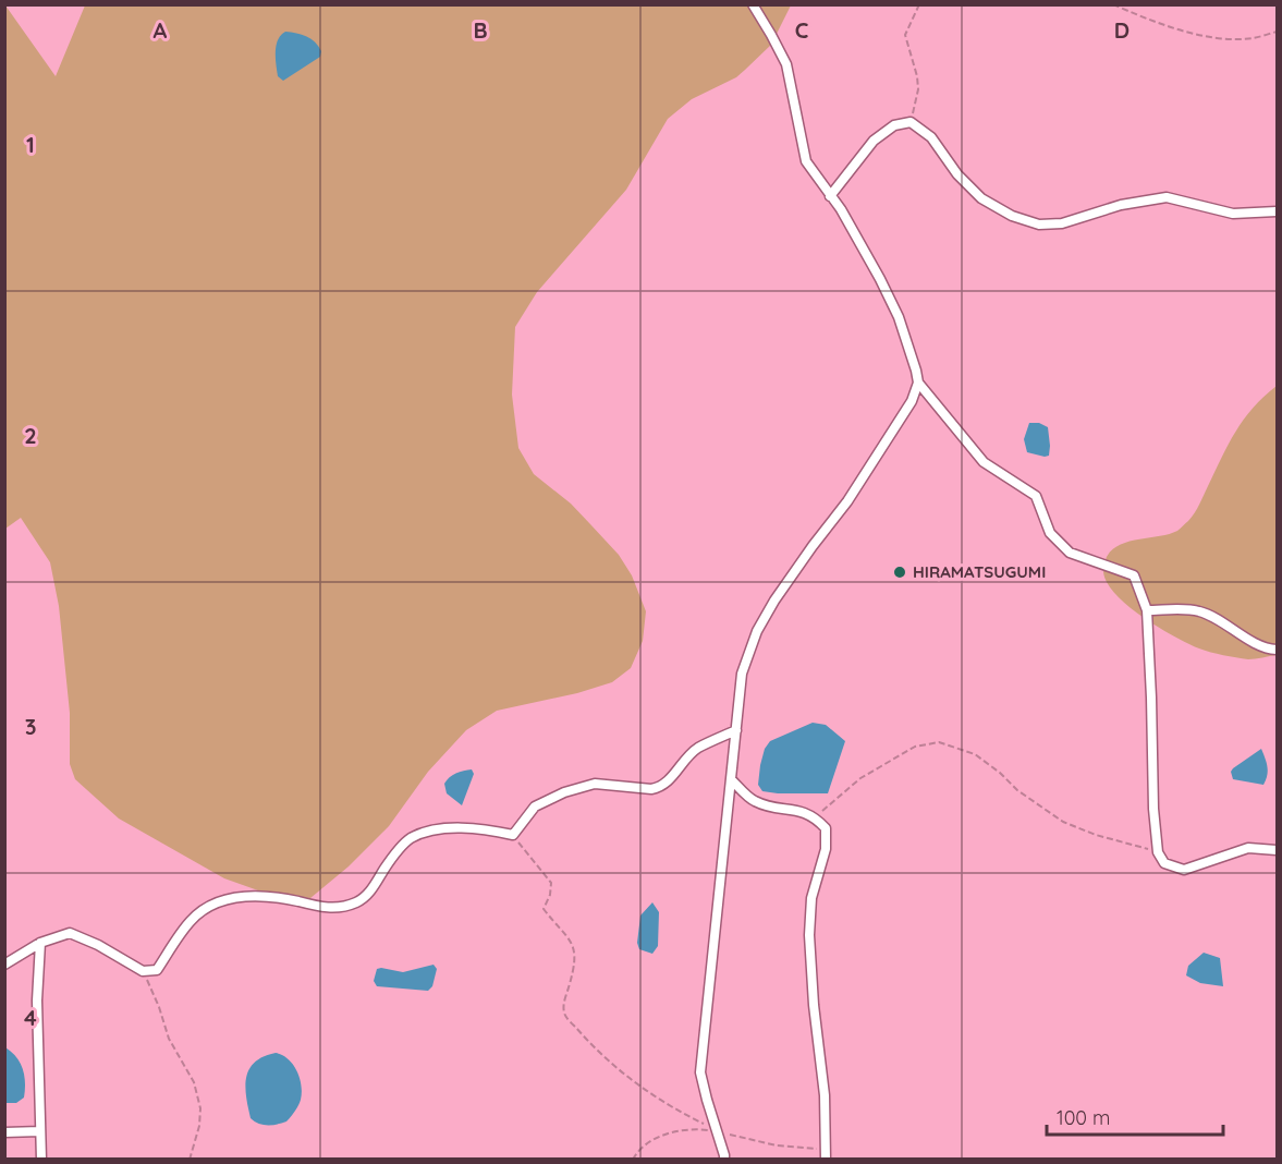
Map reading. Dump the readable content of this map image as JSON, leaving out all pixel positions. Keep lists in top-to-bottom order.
{
  "places": ["HIRAMATSUGUMI"],
  "scale_bar": "100 m",
  "grid": {
    "columns": [
      "A",
      "B",
      "C",
      "D"
    ],
    "rows": [
      "1",
      "2",
      "3",
      "4"
    ]
  }
}
